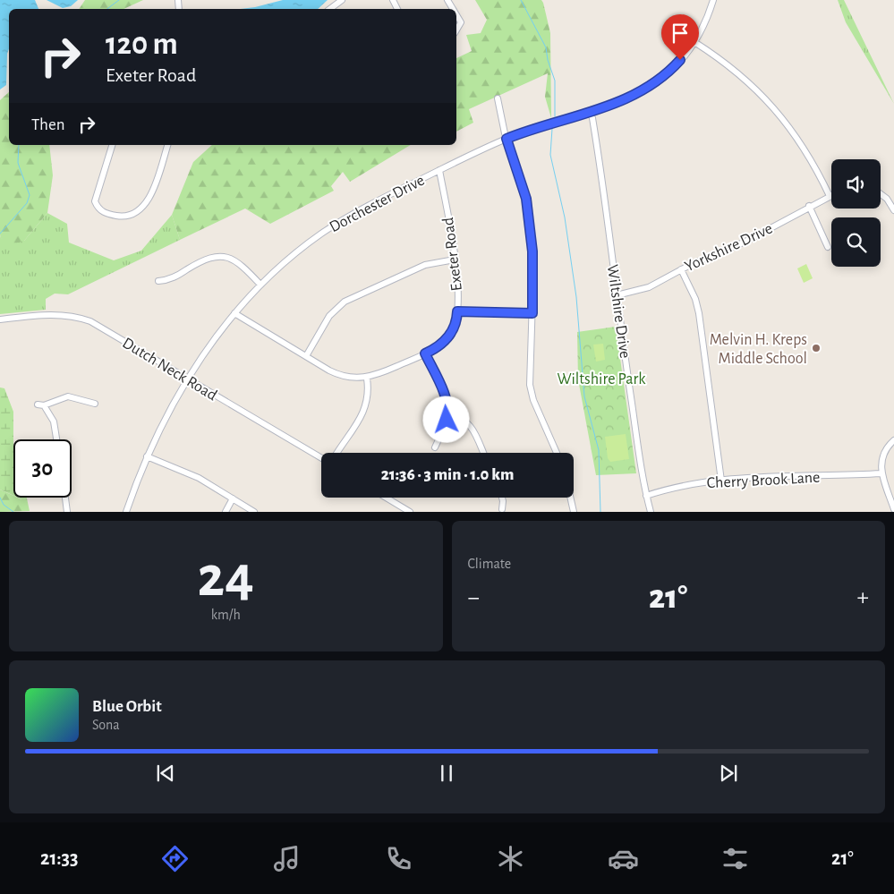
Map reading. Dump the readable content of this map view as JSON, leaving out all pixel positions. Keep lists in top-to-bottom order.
{
  "streets": {
    "street": [
      "Dorchester Drive",
      "Yorkshire Drive",
      "Exeter Road",
      "Wiltshire Drive",
      "Dutch Neck Road",
      "Cherry Brook Lane"
    ]
  },
  "crossings": [
    ["Dorchester Drive", "Exeter Road"],
    ["Dorchester Drive", "Wiltshire Drive"],
    ["Dorchester Drive", "Dutch Neck Road"],
    ["Yorkshire Drive", "Wiltshire Drive"],
    ["Wiltshire Drive", "Cherry Brook Lane"]
  ],
  "parks": ["Wiltshire Park"],
  "places": ["Melvin H. Kreps Middle School"],
  "page": {
    "turn": ["120 m", "Exeter Road"],
    "then": "Then",
    "limit": "30",
    "trip": "21:36 · 3 min · 1.0 km",
    "tile": [
      ["24", "km/h"],
      "Climate"
    ],
    "heat": ["−", "21°", "+"],
    "song": ["Blue Orbit", "Sona"],
    "tabs": ["21:33", "21°"]
  }
}
